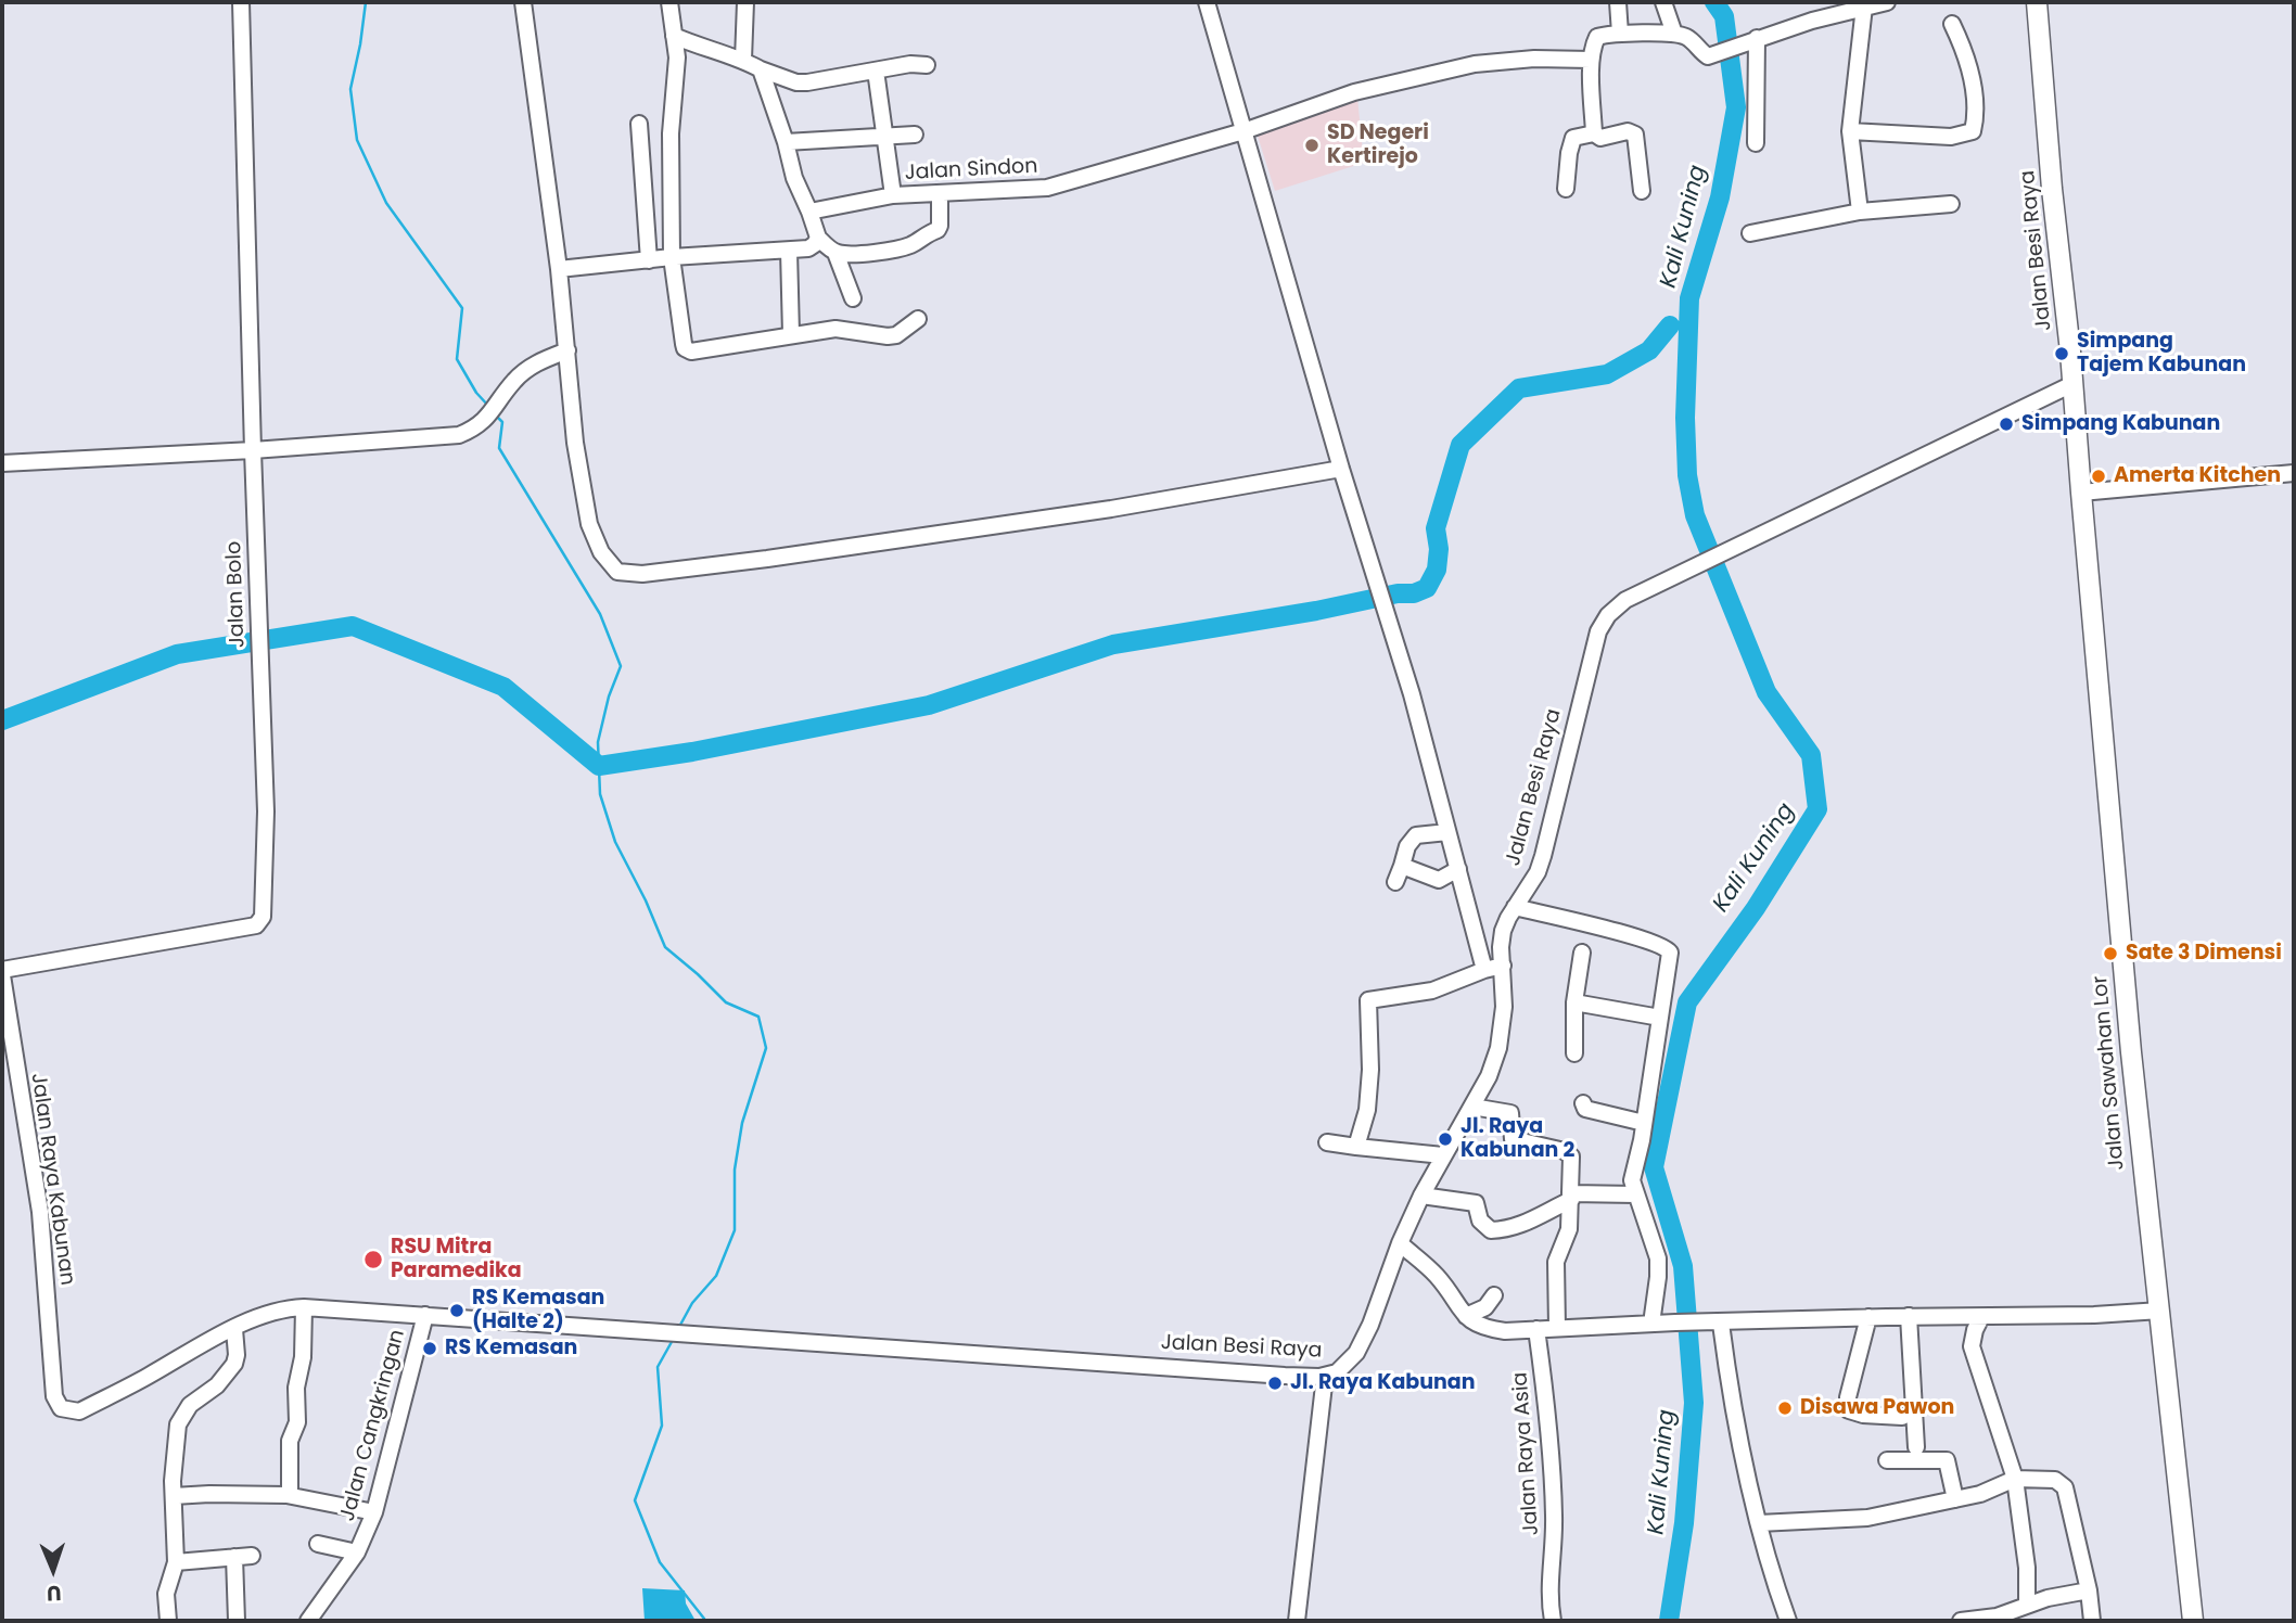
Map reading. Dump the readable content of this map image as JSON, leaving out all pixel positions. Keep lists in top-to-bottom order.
{
  "streets": {
    "main road": ["Jalan Besi Raya", "Jalan Sawahan Lor"],
    "street": [
      "Jalan Sindon",
      "Jalan Bolo",
      "Jalan Raya Kabunan",
      "Jalan Cangkringan",
      "Jalan Raya Asia"
    ]
  },
  "crossings": [
    ["Jalan Besi Raya", "Jalan Sawahan Lor"],
    ["Jalan Besi Raya", "Jalan Raya Kabunan"],
    ["Jalan Besi Raya", "Jalan Cangkringan"],
    ["Jalan Bolo", "Jalan Raya Kabunan"],
    ["Jalan Raya Kabunan", "Jalan Cangkringan"]
  ],
  "water": ["Kali Kuning"],
  "places": [
    "SD Negeri Kertirejo",
    "Simpang Tajem Kabunan",
    "Simpang Kabunan",
    "Amerta Kitchen",
    "Sate 3 Dimensi",
    "Jl. Raya Kabunan 2",
    "RSU Mitra Paramedika",
    "RS Kemasan (Halte 2)",
    "RS Kemasan",
    "Jl. Raya Kabunan",
    "Disawa Pawon"
  ],
  "north": "bottom"
}
